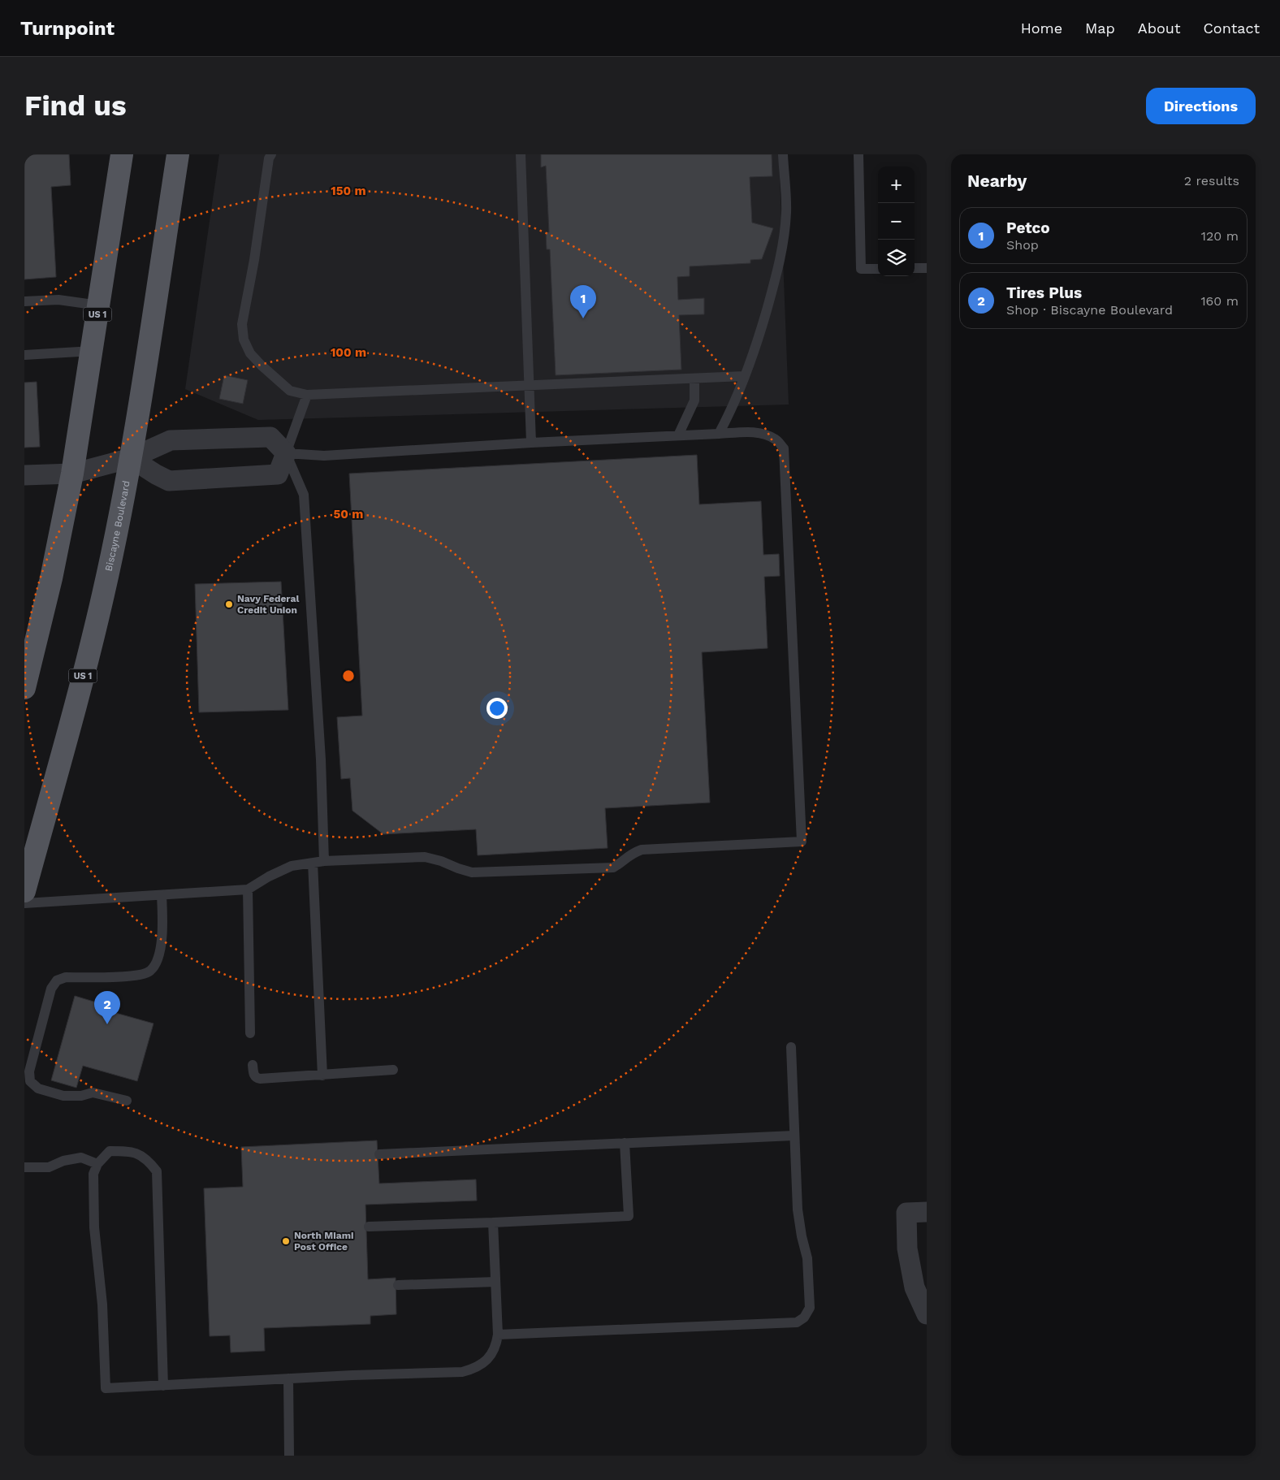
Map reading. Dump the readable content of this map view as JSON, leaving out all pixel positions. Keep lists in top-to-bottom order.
{
  "streets": {
    "main road": ["US 1", "Biscayne Boulevard"]
  },
  "places": ["Navy Federal Credit Union", "North Miami Post Office"],
  "page": {
    "header": "Turnpoint",
    "nav": [
      "Home",
      "Map",
      "About",
      "Contact"
    ],
    "buttons": "Directions",
    "title": "Find us",
    "heading": ["Nearby", "2 results"],
    "map_buttons": ["+", "−"],
    "list": [
      {
        "mark": "1",
        "name": "Petco",
        "note": "Shop",
        "value": "120 m"
      },
      {
        "mark": "2",
        "name": "Tires Plus",
        "note": "Shop · Biscayne Boulevard",
        "value": "160 m"
      }
    ],
    "pins": ["1", "2"]
  },
  "rings": ["150 m", "100 m", "50 m"]
}
